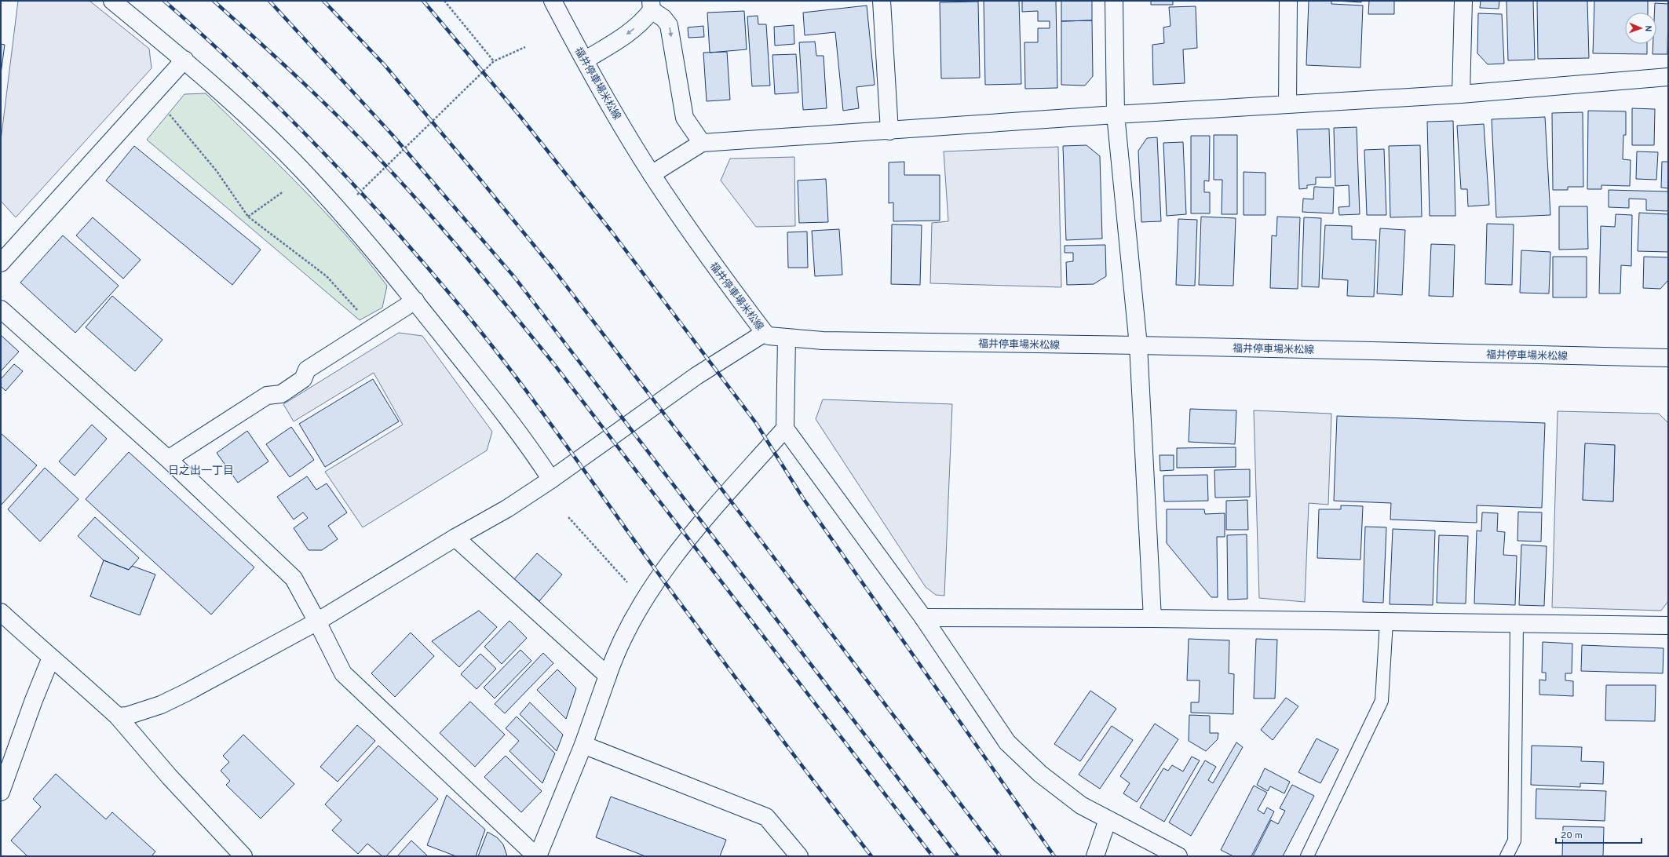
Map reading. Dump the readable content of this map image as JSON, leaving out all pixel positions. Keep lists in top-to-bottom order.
{
  "streets": {
    "street": ["福井停車場米松線"]
  },
  "districts": ["日之出一丁目"],
  "scale_bar": "20 m",
  "north": "right"
}
